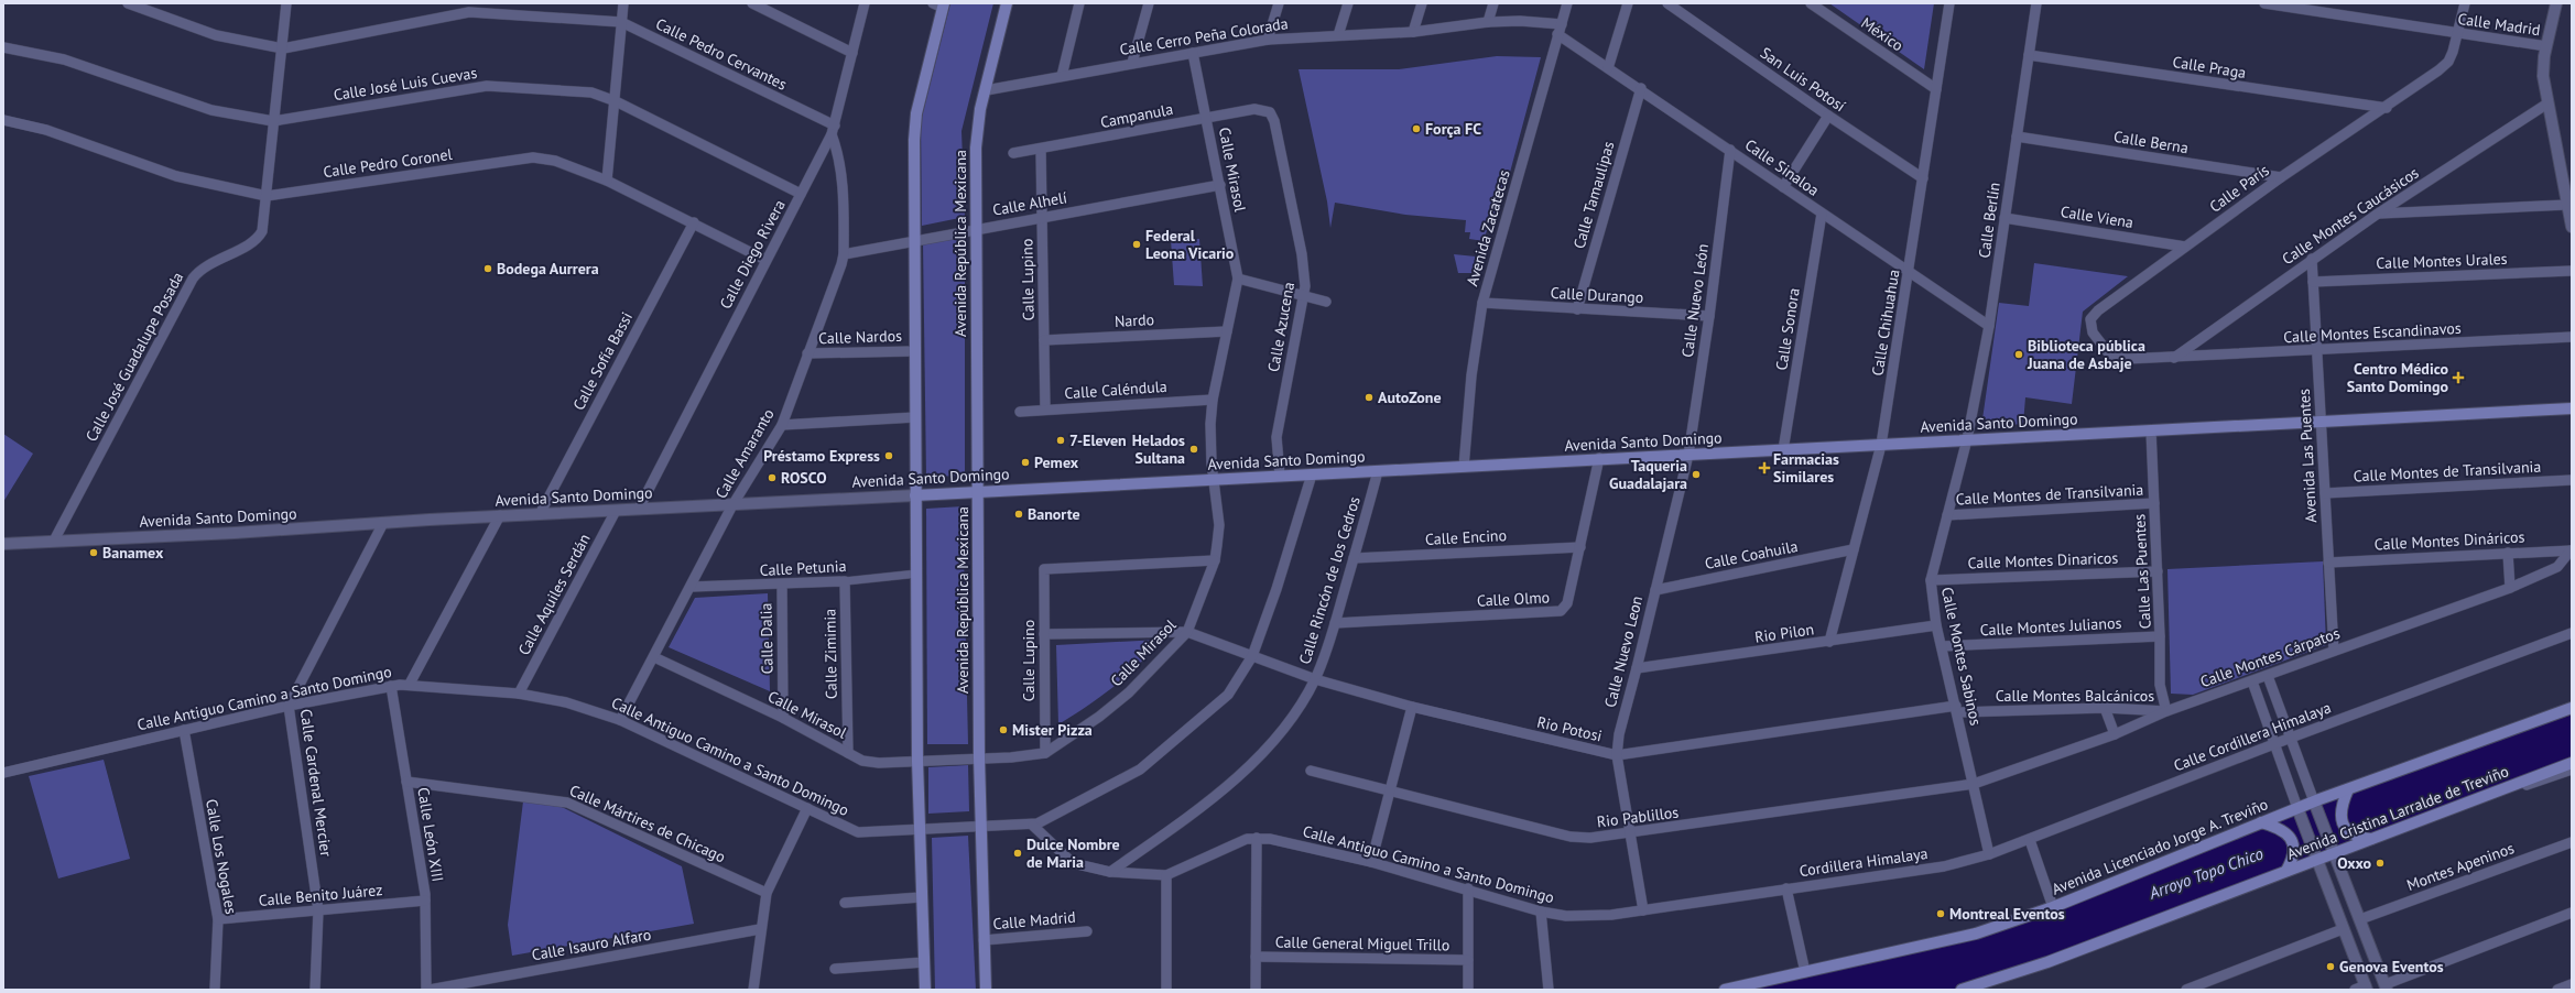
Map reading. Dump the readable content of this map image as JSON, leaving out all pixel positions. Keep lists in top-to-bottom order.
{
  "streets": {
    "main road": [
      "Avenida República Mexicana",
      "Avenida Santo Domingo",
      "Avenida Cristina Larralde de Treviño",
      "Avenida Licenciado Jorge A. Treviño"
    ],
    "street": [
      "Calle Madrid",
      "México",
      "Calle Cerro Peña Colorada",
      "Calle Pedro Cervantes",
      "Calle Praga",
      "San Luis Potosí",
      "Calle José Luis Cuevas",
      "Campanula",
      "Calle Berna",
      "Calle Pedro Coronel",
      "Calle Sinaloa",
      "Calle Mirasol",
      "Calle París",
      "Calle Tamaulipas",
      "Calle Alhelí",
      "Calle Montes Caucásicos",
      "Calle Viena",
      "Calle Berlín",
      "Avenida Zacatecas",
      "Calle Diego Rivera",
      "Calle Montes Urales",
      "Calle Lupino",
      "Calle Durango",
      "Calle Nuevo León",
      "Nardo",
      "Calle Chihuahua",
      "Calle Azucena",
      "Calle Sonora",
      "Calle Montes Escandinavos",
      "Calle Nardos",
      "Calle José Guadalupe Posada",
      "Calle Sofía Bassi",
      "Calle Caléndula",
      "Calle Amaranto",
      "Avenida Las Puentes",
      "Calle Montes de Transilvania",
      "Calle Encino",
      "Calle Montes Dináricos",
      "Calle Coahuila",
      "Calle Montes Dinaricos",
      "Calle Petunia",
      "Calle Las Puentes",
      "Calle Rincón de los Cedros",
      "Calle Aquiles Serdán",
      "Calle Olmo",
      "Calle Montes Julianos",
      "Rio Pilon",
      "Calle Dalia",
      "Calle Nuevo Leon",
      "Calle Zimimia",
      "Calle Montes Sabinos",
      "Calle Montes Cárpatos",
      "Calle Montes Balcánicos",
      "Calle Antiguo Camino a Santo Domingo",
      "Rio Potosi",
      "Calle Cordillera Himalaya",
      "Calle Cardenal Mercier",
      "Rio Pablillos",
      "Calle Mártires de Chicago",
      "Calle León XIII",
      "Calle Los Nogales",
      "Cordillera Himalaya",
      "Montes Apeninos",
      "Calle Benito Juárez",
      "Calle General Miguel Trillo",
      "Calle Isauro Alfaro"
    ]
  },
  "crossings": [
    ["Calle Madrid", "Calle París"],
    ["Calle Madrid", "Avenida República Mexicana"],
    ["México", "Calle Chihuahua"],
    ["Calle Cerro Peña Colorada", "Calle Mirasol"],
    ["Calle Cerro Peña Colorada", "Avenida Zacatecas"],
    ["Calle Cerro Peña Colorada", "Avenida República Mexicana"],
    ["Calle Pedro Cervantes", "Calle Diego Rivera"],
    ["Calle Pedro Cervantes", "Calle José Guadalupe Posada"],
    ["Calle Pedro Cervantes", "Calle Amaranto"],
    ["Calle Praga", "Calle París"],
    ["Calle Praga", "Calle Berlín"],
    ["San Luis Potosí", "Calle Chihuahua"],
    ["Calle José Luis Cuevas", "Calle Diego Rivera"],
    ["Calle José Luis Cuevas", "Calle José Guadalupe Posada"],
    ["Campanula", "Calle Mirasol"],
    ["Campanula", "Calle Lupino"],
    ["Campanula", "Calle Azucena"],
    ["Calle Berna", "Calle París"],
    ["Calle Berna", "Calle Berlín"],
    ["Calle Pedro Coronel", "Calle Diego Rivera"],
    ["Calle Pedro Coronel", "Calle José Guadalupe Posada"],
    ["Calle Pedro Coronel", "Calle Sofía Bassi"],
    ["Calle Sinaloa", "Calle Tamaulipas"],
    ["Calle Sinaloa", "Calle Berlín"],
    ["Calle Sinaloa", "Avenida Zacatecas"],
    ["Calle Sinaloa", "Calle Nuevo León"],
    ["Calle Sinaloa", "Calle Chihuahua"],
    ["Calle Sinaloa", "Calle Sonora"],
    ["Calle Mirasol", "Calle Alhelí"],
    ["Calle Mirasol", "Avenida República Mexicana"],
    ["Calle Mirasol", "Calle Lupino"],
    ["Calle Mirasol", "Nardo"],
    ["Calle Mirasol", "Calle Caléndula"],
    ["Calle Mirasol", "Avenida Santo Domingo"],
    ["Calle Mirasol", "Calle Amaranto"],
    ["Calle Mirasol", "Calle Dalia"],
    ["Calle Mirasol", "Calle Zimimia"],
    ["Calle Mirasol", "Rio Potosi"],
    ["Calle París", "Calle Montes Caucásicos"],
    ["Calle París", "Calle Viena"],
    ["Calle París", "Calle Montes Escandinavos"],
    ["Calle Tamaulipas", "Calle Durango"],
    ["Calle Alhelí", "Avenida República Mexicana"],
    ["Calle Alhelí", "Calle Lupino"],
    ["Calle Alhelí", "Calle Amaranto"],
    ["Calle Montes Caucásicos", "Calle Montes Escandinavos"],
    ["Calle Montes Caucásicos", "Avenida Las Puentes"],
    ["Calle Viena", "Calle Berlín"],
    ["Calle Berlín", "Avenida Santo Domingo"],
    ["Calle Berlín", "Calle Montes Sabinos"],
    ["Avenida Zacatecas", "Calle Durango"],
    ["Avenida Zacatecas", "Avenida Santo Domingo"],
    ["Avenida República Mexicana", "Avenida Santo Domingo"],
    ["Avenida República Mexicana", "Calle Antiguo Camino a Santo Domingo"],
    ["Calle Diego Rivera", "Avenida Santo Domingo"],
    ["Calle Diego Rivera", "Calle Amaranto"],
    ["Calle Montes Urales", "Avenida Las Puentes"],
    ["Calle Lupino", "Nardo"],
    ["Calle Lupino", "Calle Caléndula"],
    ["Calle Durango", "Calle Nuevo León"],
    ["Calle Nuevo León", "Avenida Santo Domingo"],
    ["Calle Nuevo León", "Calle Nuevo Leon"],
    ["Calle Chihuahua", "Avenida Santo Domingo"],
    ["Calle Chihuahua", "Calle Coahuila"],
    ["Calle Chihuahua", "Rio Pilon"],
    ["Calle Azucena", "Avenida Santo Domingo"],
    ["Calle Sonora", "Avenida Santo Domingo"],
    ["Calle Montes Escandinavos", "Avenida Las Puentes"],
    ["Calle Nardos", "Calle Amaranto"],
    ["Calle José Guadalupe Posada", "Avenida Santo Domingo"],
    ["Calle Sofía Bassi", "Avenida Santo Domingo"],
    ["Avenida Santo Domingo", "Calle Amaranto"],
    ["Avenida Santo Domingo", "Avenida Las Puentes"],
    ["Avenida Santo Domingo", "Calle Las Puentes"],
    ["Avenida Santo Domingo", "Calle Rincón de los Cedros"],
    ["Avenida Santo Domingo", "Calle Aquiles Serdán"],
    ["Avenida Santo Domingo", "Calle Olmo"],
    ["Avenida Santo Domingo", "Calle Nuevo Leon"],
    ["Avenida Santo Domingo", "Calle Montes Sabinos"],
    ["Avenida Santo Domingo", "Calle Antiguo Camino a Santo Domingo"],
    ["Avenida Santo Domingo", "Calle Cardenal Mercier"],
    ["Calle Amaranto", "Calle Petunia"],
    ["Calle Amaranto", "Calle Antiguo Camino a Santo Domingo"],
    ["Avenida Las Puentes", "Calle Montes de Transilvania"],
    ["Avenida Las Puentes", "Calle Montes Dináricos"],
    ["Avenida Las Puentes", "Calle Montes Cárpatos"],
    ["Calle Montes de Transilvania", "Calle Las Puentes"],
    ["Calle Montes de Transilvania", "Calle Montes Sabinos"],
    ["Calle Encino", "Calle Rincón de los Cedros"],
    ["Calle Encino", "Calle Olmo"],
    ["Calle Montes Dináricos", "Calle Montes Cárpatos"],
    ["Calle Coahuila", "Calle Nuevo Leon"],
    ["Calle Montes Dinaricos", "Calle Las Puentes"],
    ["Calle Montes Dinaricos", "Calle Montes Sabinos"],
    ["Calle Petunia", "Calle Dalia"],
    ["Calle Petunia", "Calle Zimimia"],
    ["Calle Las Puentes", "Calle Montes Julianos"],
    ["Calle Las Puentes", "Calle Montes Cárpatos"],
    ["Calle Las Puentes", "Calle Montes Balcánicos"],
    ["Calle Rincón de los Cedros", "Calle Olmo"],
    ["Calle Rincón de los Cedros", "Calle Antiguo Camino a Santo Domingo"],
    ["Calle Rincón de los Cedros", "Rio Potosi"],
    ["Calle Aquiles Serdán", "Calle Antiguo Camino a Santo Domingo"],
    ["Calle Montes Julianos", "Calle Montes Sabinos"],
    ["Rio Pilon", "Calle Nuevo Leon"],
    ["Rio Pilon", "Calle Montes Sabinos"],
    ["Calle Nuevo Leon", "Calle Antiguo Camino a Santo Domingo"],
    ["Calle Nuevo Leon", "Rio Potosi"],
    ["Calle Nuevo Leon", "Rio Pablillos"],
    ["Calle Montes Sabinos", "Calle Montes Cárpatos"],
    ["Calle Montes Sabinos", "Calle Montes Balcánicos"],
    ["Calle Montes Sabinos", "Rio Potosi"],
    ["Calle Montes Sabinos", "Calle Cordillera Himalaya"],
    ["Calle Montes Sabinos", "Rio Pablillos"],
    ["Calle Montes Cárpatos", "Calle Montes Balcánicos"],
    ["Calle Montes Cárpatos", "Rio Pablillos"],
    ["Calle Montes Balcánicos", "Rio Potosi"],
    ["Calle Antiguo Camino a Santo Domingo", "Rio Potosi"],
    ["Calle Antiguo Camino a Santo Domingo", "Calle Cardenal Mercier"],
    ["Calle Antiguo Camino a Santo Domingo", "Calle León XIII"],
    ["Calle Antiguo Camino a Santo Domingo", "Calle Los Nogales"],
    ["Calle Antiguo Camino a Santo Domingo", "Cordillera Himalaya"],
    ["Calle Cordillera Himalaya", "Cordillera Himalaya"],
    ["Calle Cardenal Mercier", "Calle Benito Juárez"],
    ["Calle Mártires de Chicago", "Calle León XIII"],
    ["Calle León XIII", "Calle Benito Juárez"],
    ["Calle León XIII", "Calle Isauro Alfaro"],
    ["Calle Los Nogales", "Calle Benito Juárez"]
  ],
  "water": ["Arroyo Topo Chico"],
  "places": {
    "other": [
      "Força FC",
      "Federal Leona Vicario",
      "Bodega Aurrera",
      "Biblioteca pública Juana de Asbaje",
      "AutoZone",
      "7-Eleven",
      "Helados Sultana",
      "Préstamo Express",
      "Pemex",
      "Taqueria Guadalajara",
      "ROSCO",
      "Banorte",
      "Banamex",
      "Mister Pizza",
      "Dulce Nombre de Maria",
      "Oxxo",
      "Montreal Eventos",
      "Genova Eventos"
    ],
    "health": ["Centro Médico Santo Domingo", "Farmacias Similares"]
  }
}
